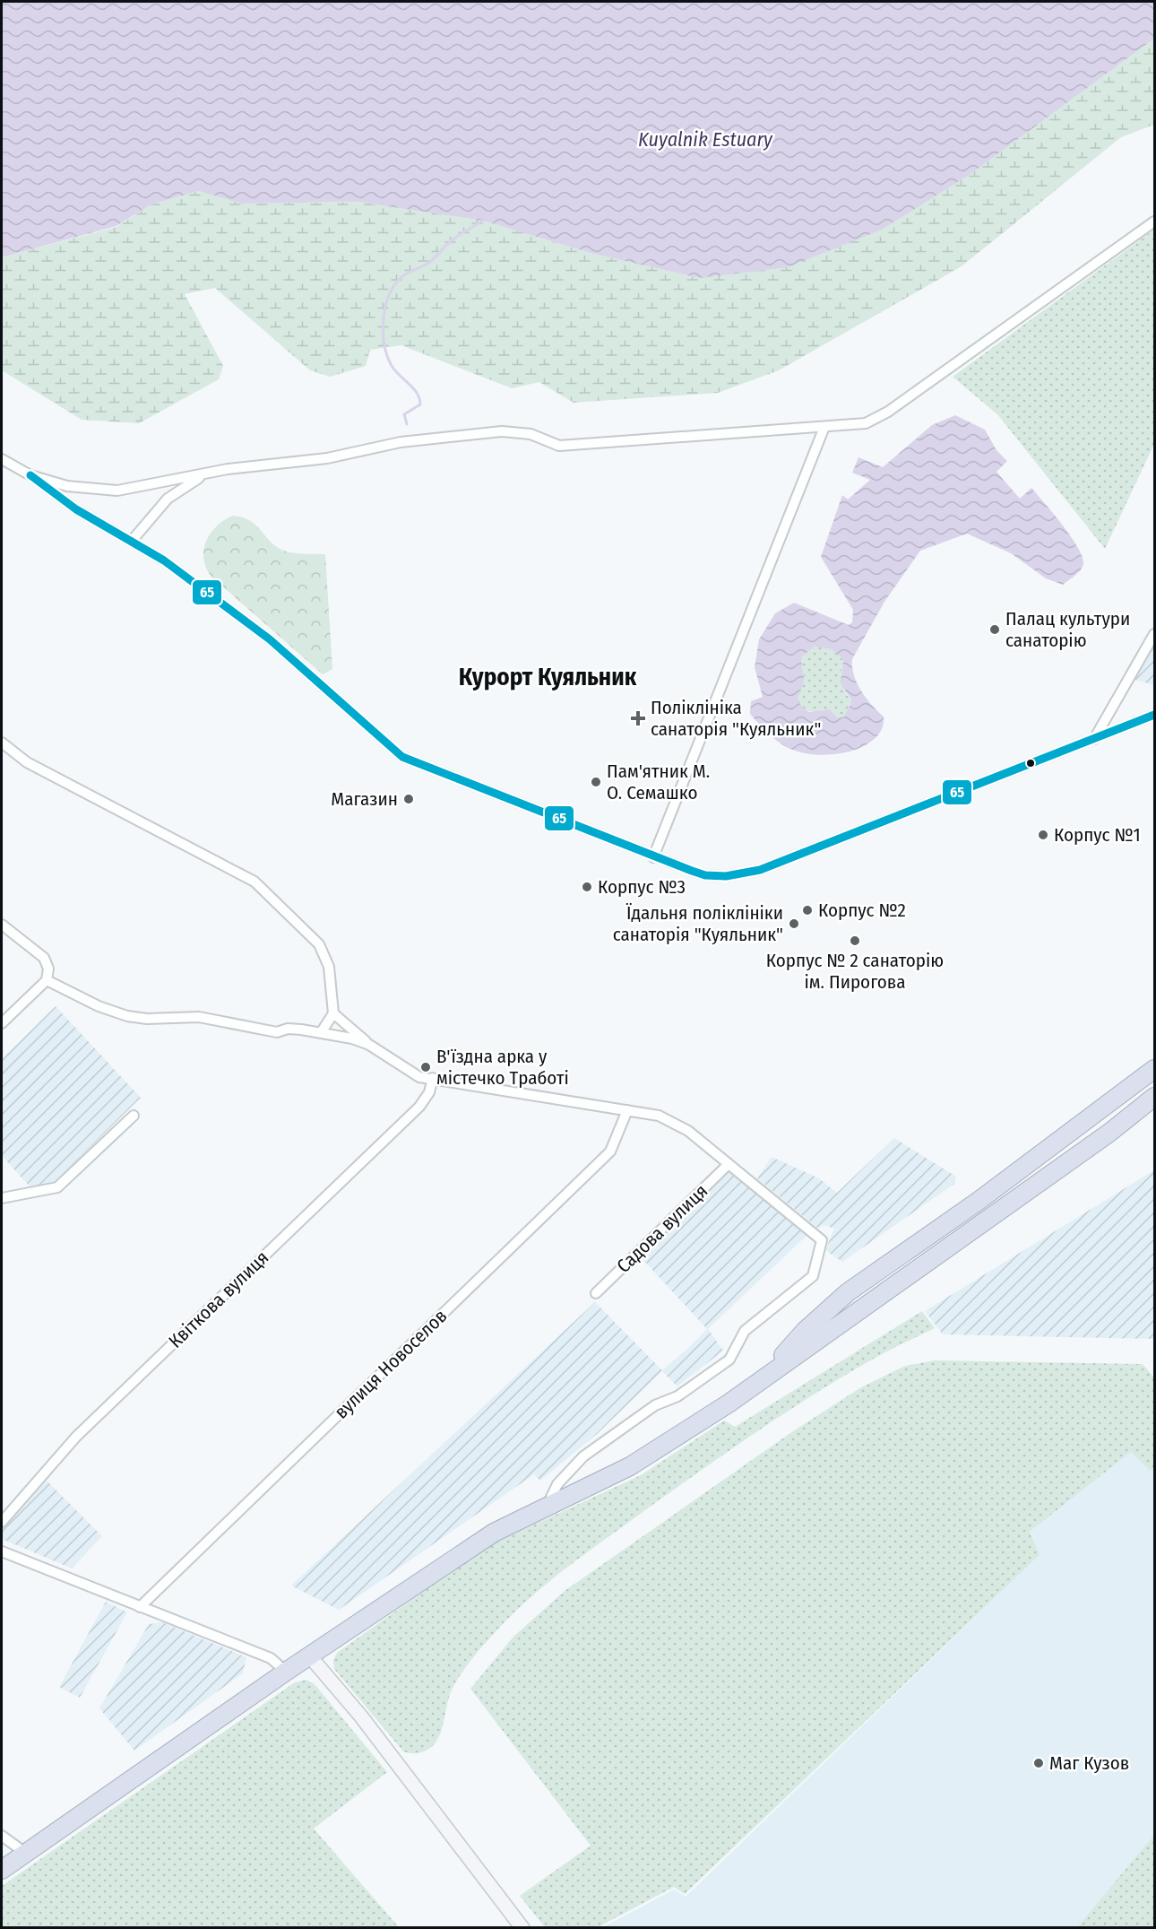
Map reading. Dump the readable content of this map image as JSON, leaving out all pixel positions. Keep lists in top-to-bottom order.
{
  "streets": {
    "street": ["Садова вулиця", "Квіткова вулиця", "вулиця Новоселов"]
  },
  "districts": ["Курорт Куяльник"],
  "water": ["Kuyalnik Estuary"],
  "places": {
    "other": [
      "Палац культури санаторію",
      "Пам'ятник М. О. Семашко",
      "Магазин",
      "Корпус №1",
      "Корпус №3",
      "Корпус №2",
      "Їдальня поліклініки санаторія \"Куяльник\"",
      "Корпус № 2 санаторію ім. Пирогова",
      "В'їздна арка у містечко Тработі",
      "Маг Кузов"
    ],
    "health": ["Поліклініка санаторія \"Куяльник\""]
  },
  "lines": ["transit line 65"]
}
